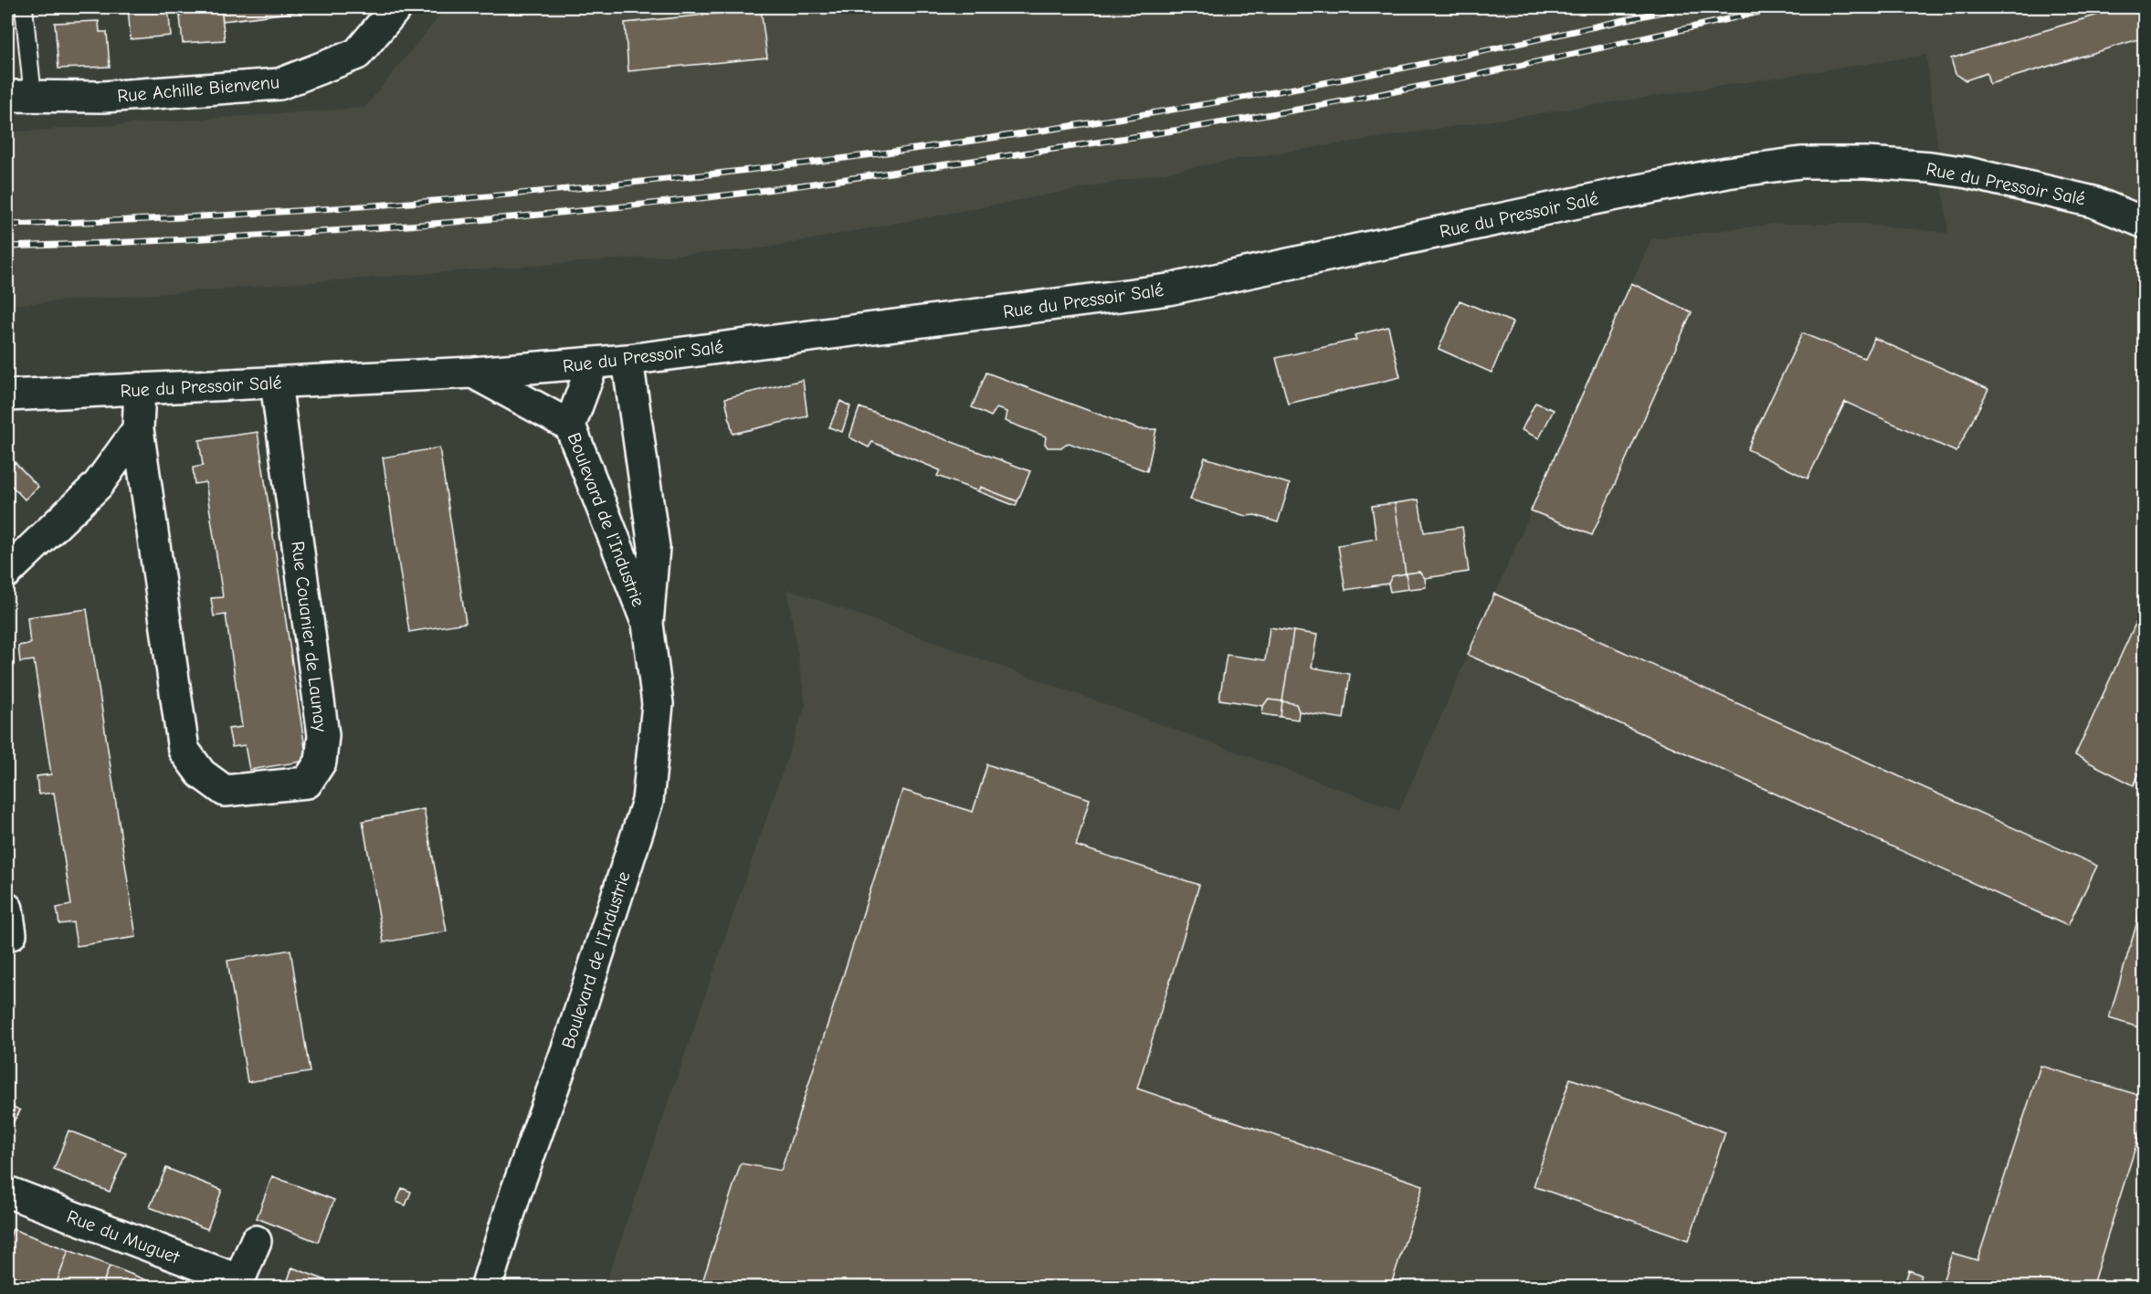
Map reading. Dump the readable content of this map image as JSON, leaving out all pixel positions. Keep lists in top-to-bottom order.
{
  "streets": {
    "street": [
      "Rue Achille Bienvenu",
      "Rue du Pressoir Salé",
      "Boulevard de l'Industrie",
      "Rue Couanier de Launay",
      "Rue du Muguet"
    ]
  },
  "crossings": [
    ["Rue du Pressoir Salé", "Boulevard de l'Industrie"],
    ["Rue du Pressoir Salé", "Rue Couanier de Launay"]
  ]
}
